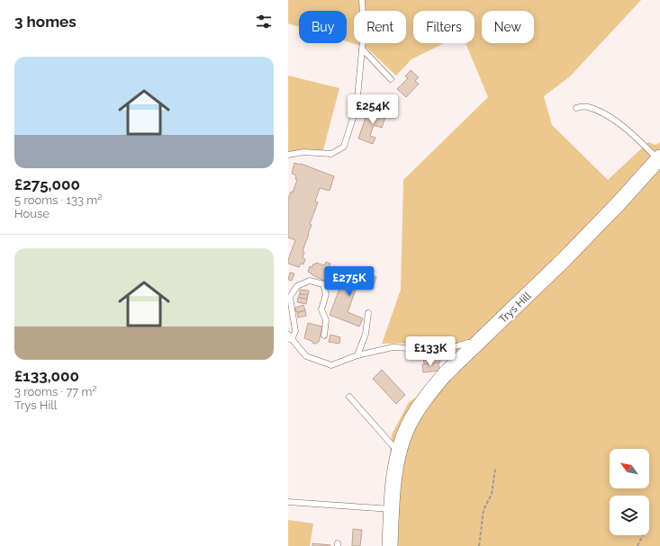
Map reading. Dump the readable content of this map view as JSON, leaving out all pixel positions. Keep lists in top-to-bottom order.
{
  "streets": {
    "main road": ["Trys Hill"]
  },
  "north": "top left",
  "page": {
    "heading": "3 homes",
    "chip": [
      "Buy",
      "Rent",
      "Filters",
      "New"
    ],
    "list": [
      {
        "name": "£275,000",
        "note": "5 rooms · 133 m² · House"
      },
      {
        "name": "£133,000",
        "note": "3 rooms · 77 m² · Trys Hill"
      }
    ],
    "price": ["£254K", "£275K", "£133K"]
  }
}
